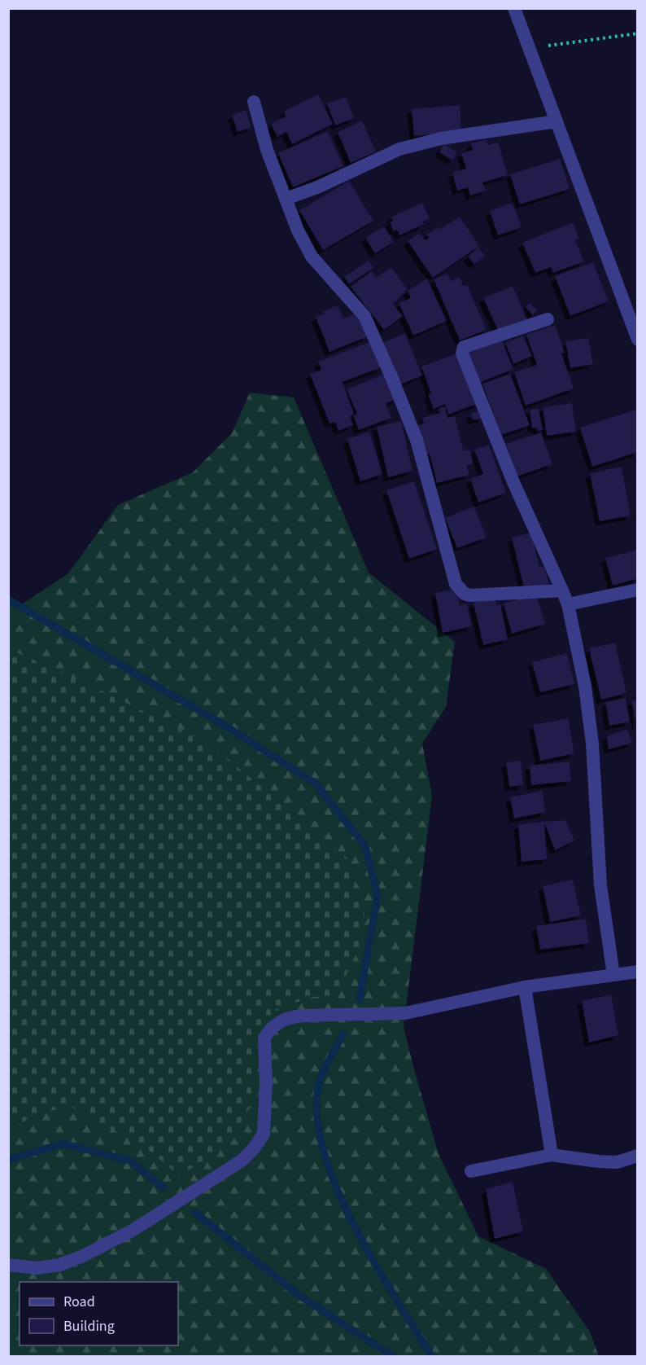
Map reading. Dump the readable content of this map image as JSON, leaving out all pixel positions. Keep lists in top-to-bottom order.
{
  "legend": ["Road", "Building"]
}
